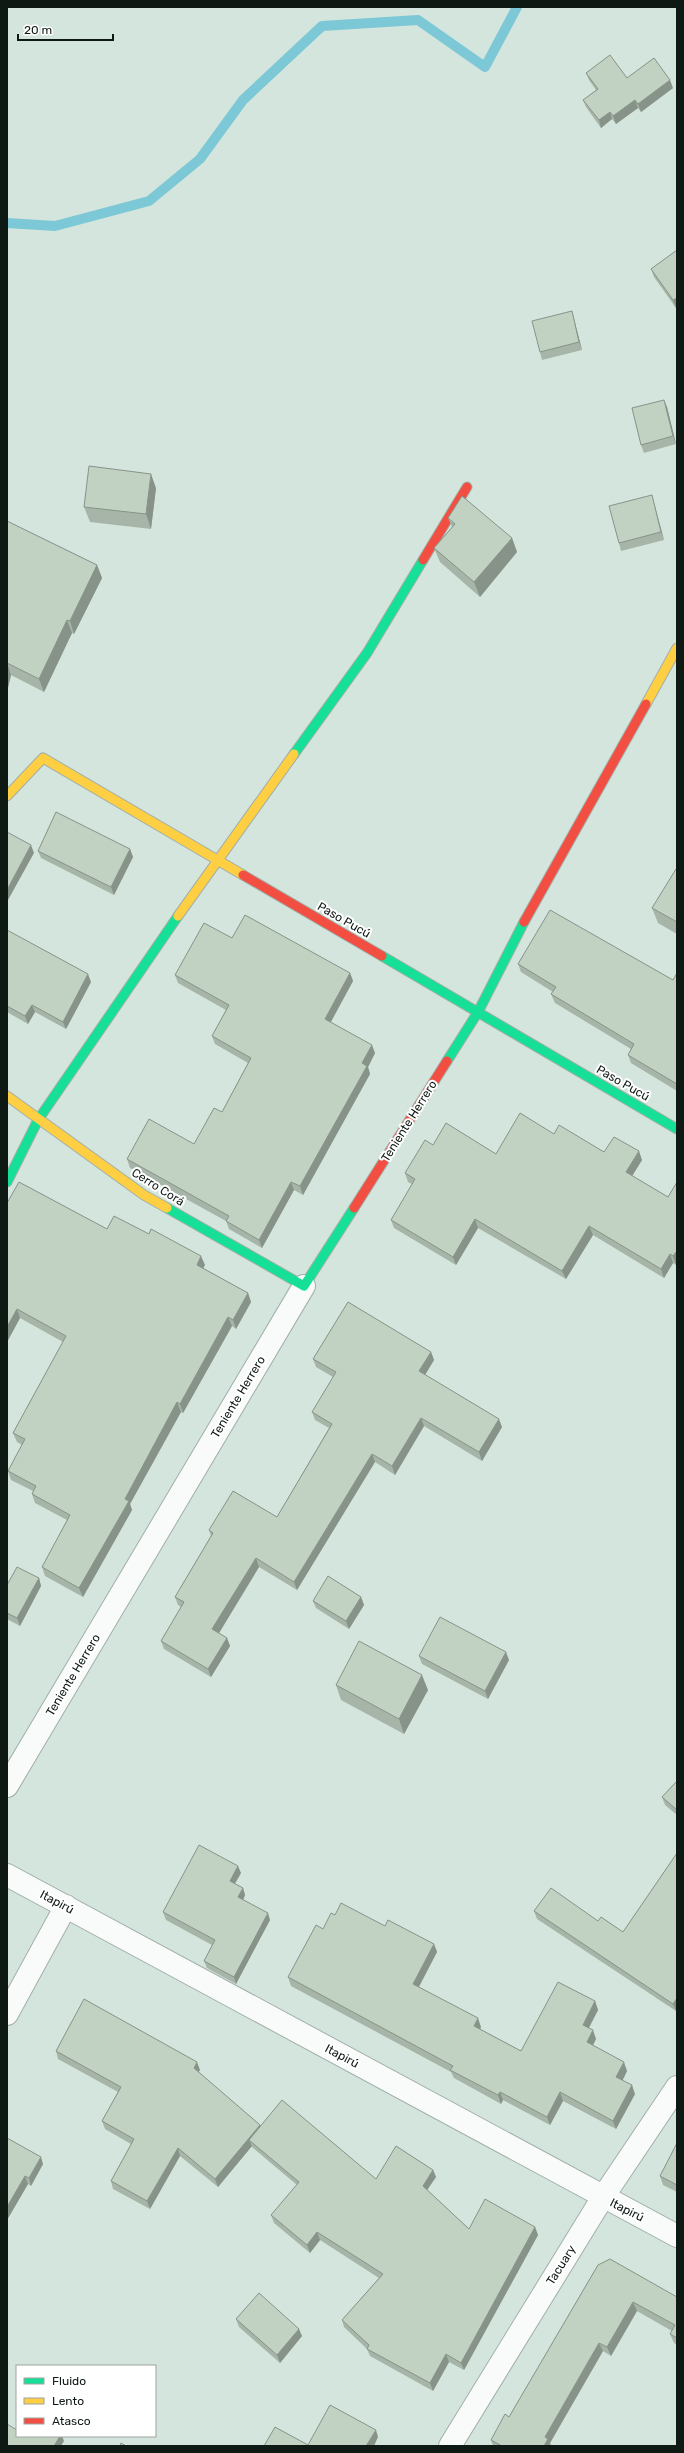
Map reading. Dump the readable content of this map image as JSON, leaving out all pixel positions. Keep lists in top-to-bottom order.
{
  "streets": {
    "street": [
      "Paso Pucú",
      "Teniente Herrero",
      "Cerro Corá",
      "Itapirú",
      "Tacuary"
    ]
  },
  "crossings": [
    ["Paso Pucú", "Teniente Herrero"],
    ["Teniente Herrero", "Cerro Corá"],
    ["Itapirú", "Tacuary"]
  ],
  "legend": ["Fluido", "Lento", "Atasco"],
  "scale_bar": "20 m"
}
